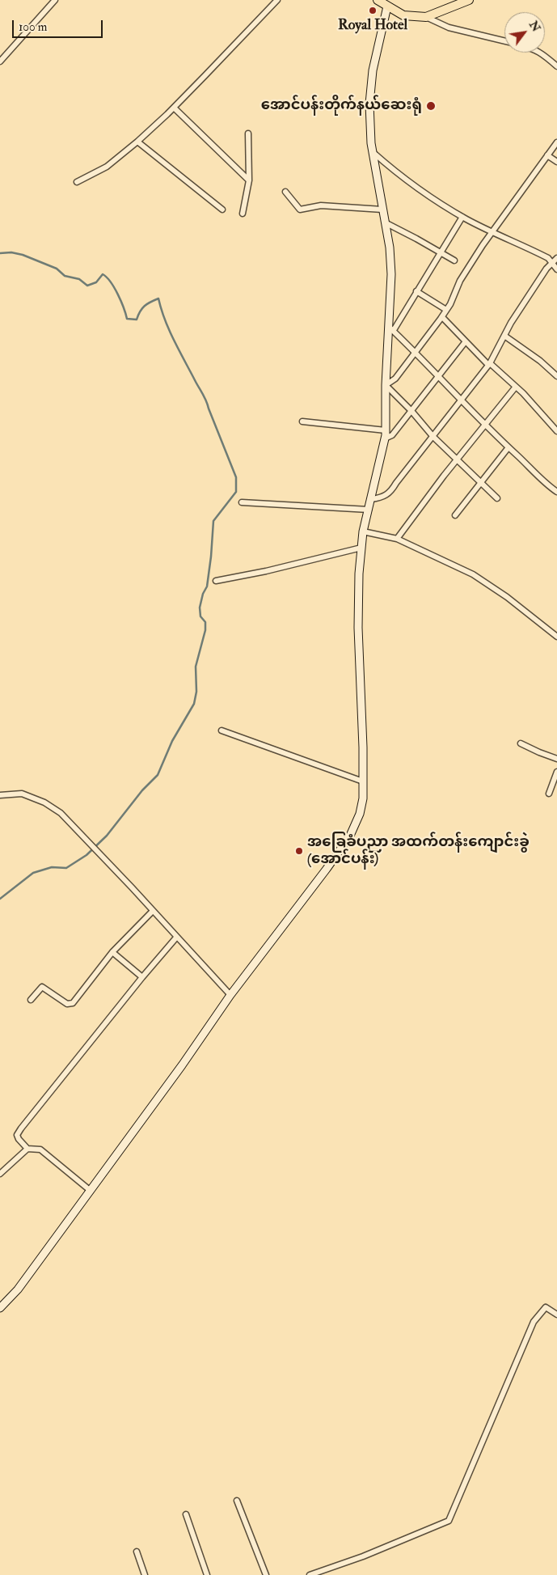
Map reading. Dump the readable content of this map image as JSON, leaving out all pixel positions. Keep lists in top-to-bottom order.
{
  "places": ["Royal Hotel", "အောင်ပန်းတိုက်နယ်ဆေးရုံ", "အခြေခံပညာ အထက်တန်းကျောင်းခွဲ (အောင်ပန်း)"],
  "scale_bar": "100 m",
  "north": "top right"
}
